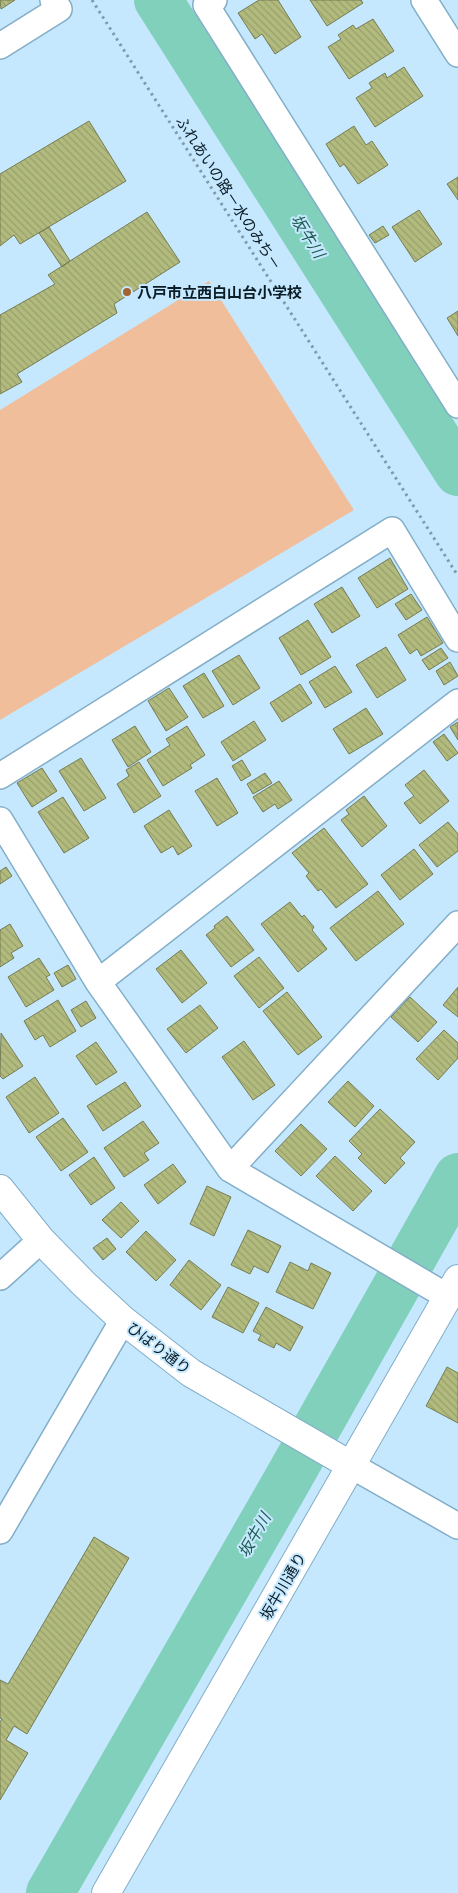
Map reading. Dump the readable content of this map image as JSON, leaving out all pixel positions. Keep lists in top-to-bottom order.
{
  "streets": {
    "street": ["ひばり通り", "坂牛川通り"],
    "path": ["ふれあいの路－水のみち－"]
  },
  "crossings": [
    ["ひばり通り", "坂牛川通り"]
  ],
  "water": ["坂牛川"],
  "places": ["八戸市立西白山台小学校"]
}
